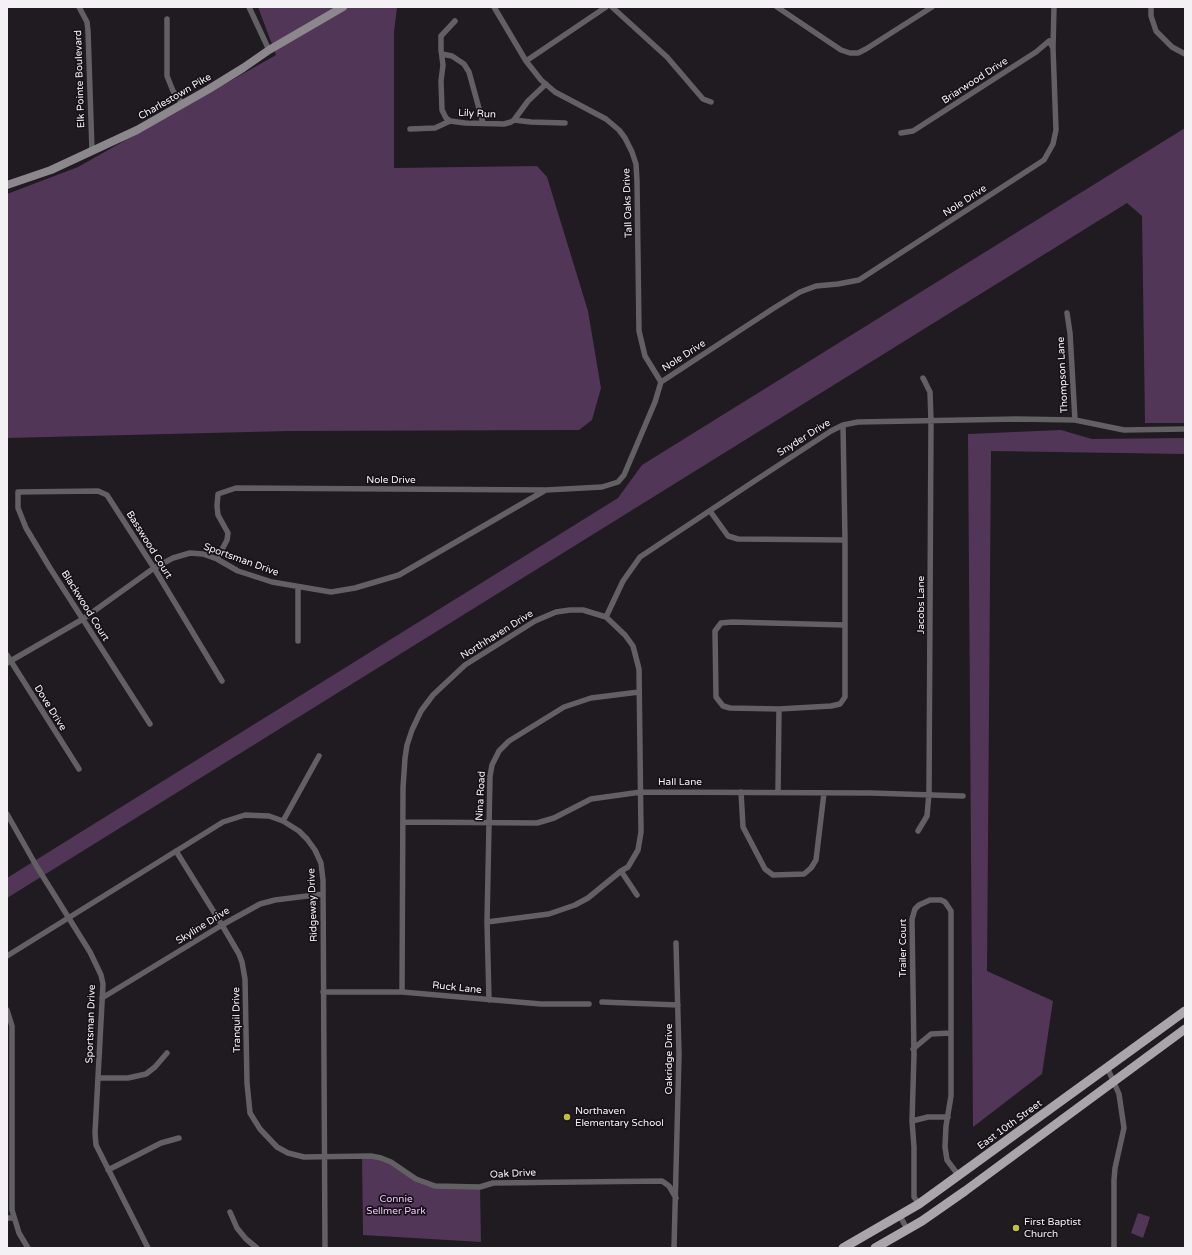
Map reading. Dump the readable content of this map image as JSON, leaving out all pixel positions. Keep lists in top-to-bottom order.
{
  "streets": {
    "main road": ["East 10th Street"],
    "street": [
      "Elk Pointe Boulevard",
      "Briarwood Drive",
      "Charlestown Pike",
      "Lily Run",
      "Nole Drive",
      "Tall Oaks Drive",
      "Thompson Lane",
      "Snyder Drive",
      "Basswood Court",
      "Sportsman Drive",
      "Jacobs Lane",
      "Blackwood Court",
      "Northhaven Drive",
      "Dove Drive",
      "Hall Lane",
      "Nina Road",
      "Ridgeway Drive",
      "Skyline Drive",
      "Trailer Court",
      "Ruck Lane",
      "Tranquil Drive",
      "Oakridge Drive",
      "Oak Drive"
    ]
  },
  "crossings": [
    ["Elk Pointe Boulevard", "Charlestown Pike"],
    ["Briarwood Drive", "Nole Drive"],
    ["Nole Drive", "Tall Oaks Drive"],
    ["Nole Drive", "Sportsman Drive"],
    ["Thompson Lane", "Snyder Drive"],
    ["Snyder Drive", "Jacobs Lane"],
    ["Snyder Drive", "Northhaven Drive"],
    ["Basswood Court", "Sportsman Drive"],
    ["Basswood Court", "Blackwood Court"],
    ["Sportsman Drive", "Blackwood Court"],
    ["Sportsman Drive", "Dove Drive"],
    ["Sportsman Drive", "Ridgeway Drive"],
    ["Sportsman Drive", "Skyline Drive"],
    ["Jacobs Lane", "Hall Lane"],
    ["Northhaven Drive", "Hall Lane"],
    ["Northhaven Drive", "Nina Road"],
    ["Northhaven Drive", "Ruck Lane"],
    ["Hall Lane", "Nina Road"],
    ["Nina Road", "Ruck Lane"],
    ["Ridgeway Drive", "Skyline Drive"],
    ["Ridgeway Drive", "Ruck Lane"],
    ["Ridgeway Drive", "Tranquil Drive"],
    ["Ridgeway Drive", "Oak Drive"],
    ["Skyline Drive", "Tranquil Drive"],
    ["Trailer Court", "East 10th Street"],
    ["Tranquil Drive", "Oak Drive"],
    ["Oakridge Drive", "Oak Drive"]
  ],
  "parks": ["Connie Sellmer Park"],
  "places": ["Northaven Elementary School", "First Baptist Church"]
}
